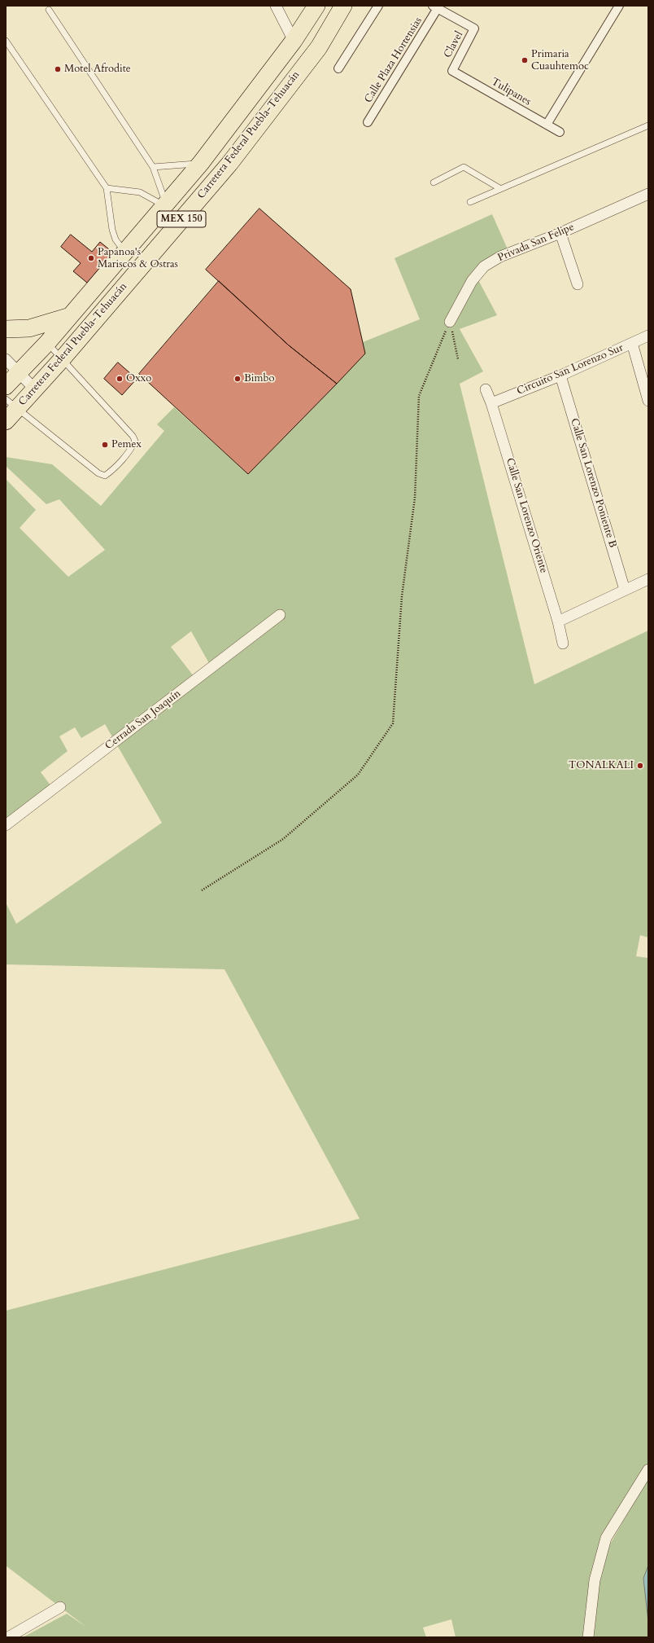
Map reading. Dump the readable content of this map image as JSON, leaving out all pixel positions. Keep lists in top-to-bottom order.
{
  "streets": {
    "main road": ["Carretera Federal Puebla-Tehuacán", "MEX 150"],
    "street": [
      "Clavel",
      "Calle Plaza Hortensias",
      "Tulipanes",
      "Privada San Felipe",
      "Circuito San Lorenzo Sur",
      "Calle San Lorenzo Poniente B",
      "Calle San Lorenzo Oriente",
      "Cerrada San Joaquín"
    ]
  },
  "crossings": [
    ["Clavel", "Calle Plaza Hortensias"],
    ["Clavel", "Tulipanes"],
    ["Circuito San Lorenzo Sur", "Calle San Lorenzo Poniente B"],
    ["Circuito San Lorenzo Sur", "Calle San Lorenzo Oriente"]
  ],
  "places": [
    "Primaria Cuauhtemoc",
    "Motel Afrodite",
    "Papanoa's Mariscos & Ostras",
    "Oxxo",
    "Bimbo",
    "Pemex",
    "TONALKALI"
  ]
}
